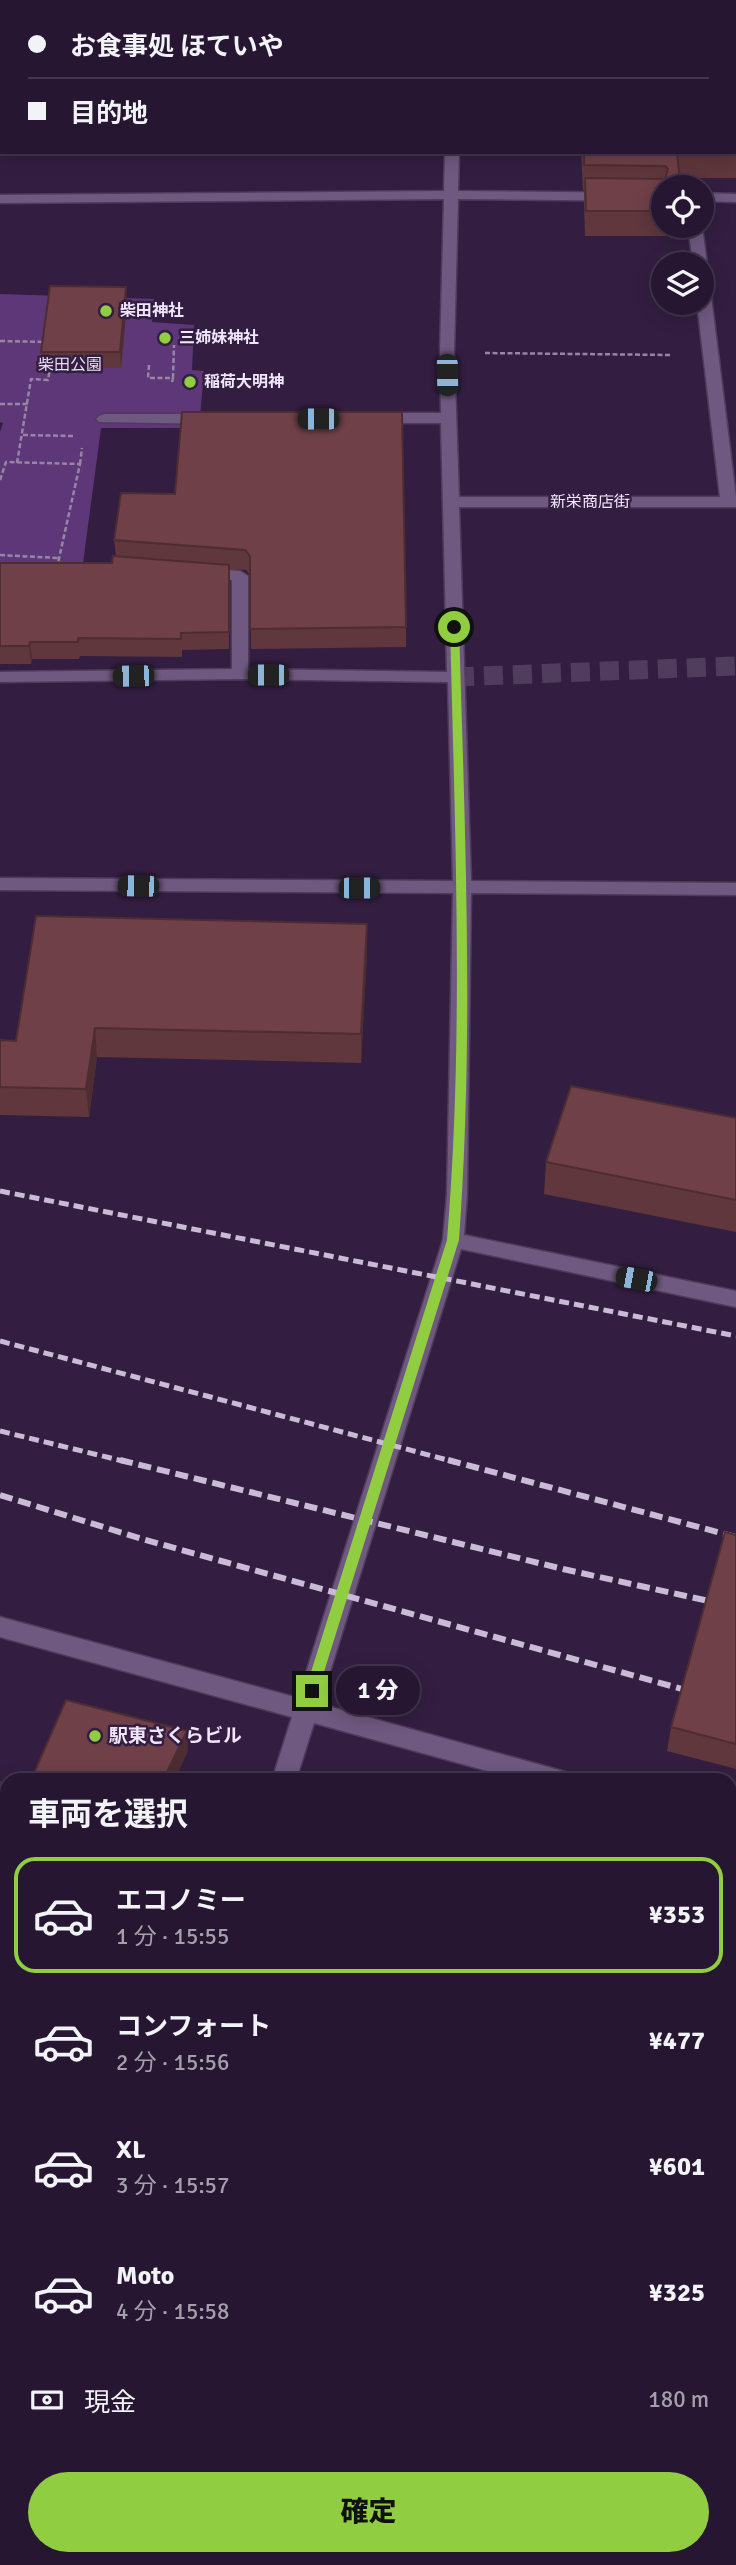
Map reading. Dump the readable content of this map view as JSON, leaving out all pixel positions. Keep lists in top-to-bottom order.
{
  "streets": {
    "street": ["新栄商店街"]
  },
  "parks": ["柴田公園"],
  "places": [
    "柴田神社",
    "三姉妹神社",
    "稲荷大明神",
    "駅東さくらビル"
  ],
  "page": {
    "banner": ["お食事処 ほていや", "目的地"],
    "bubble": "1 分",
    "heading": "車両を選択",
    "list": [
      {
        "name": "エコノミー",
        "note": "1 分 · 15:55",
        "value": "¥353"
      },
      {
        "name": "コンフォート",
        "note": "2 分 · 15:56",
        "value": "¥477"
      },
      {
        "name": "XL",
        "note": "3 分 · 15:57",
        "value": "¥601"
      },
      {
        "name": "Moto",
        "note": "4 分 · 15:58",
        "value": "¥325"
      }
    ],
    "pay": ["現金", "180 m"],
    "buttons": "確定"
  }
}
